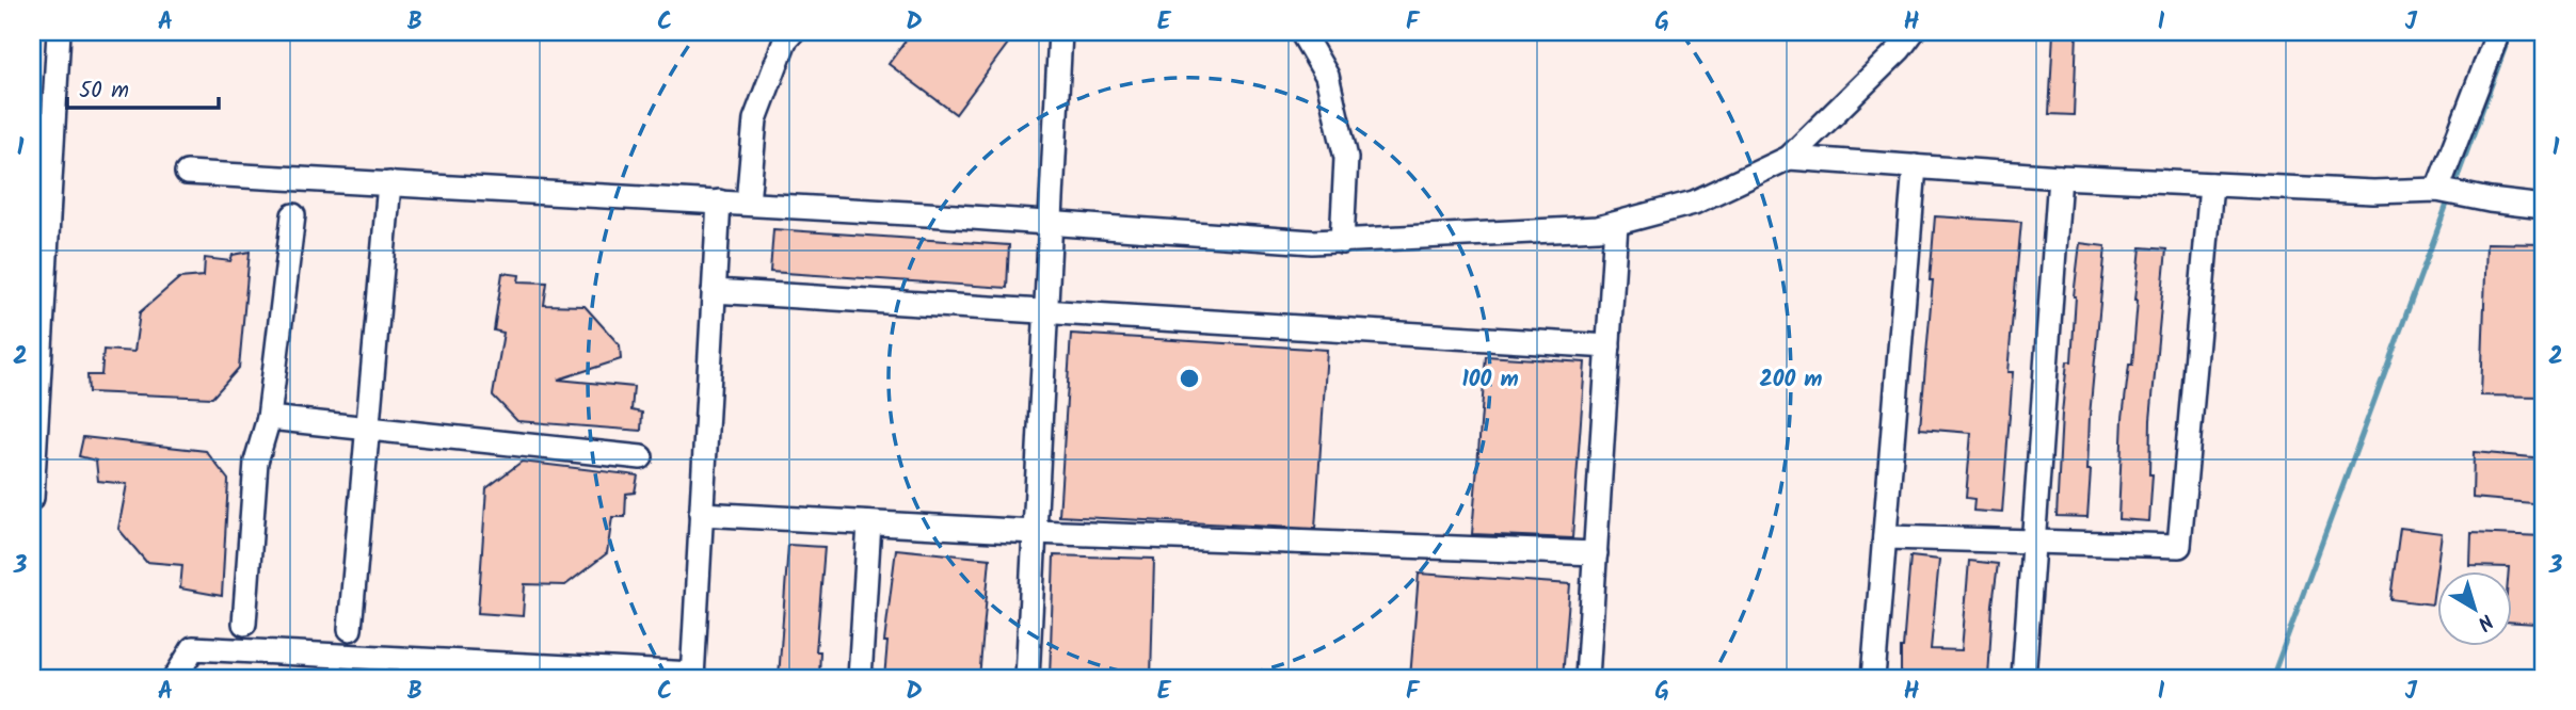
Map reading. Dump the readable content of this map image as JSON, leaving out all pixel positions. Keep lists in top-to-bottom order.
{
  "scale_bar": "50 m",
  "north": "bottom right",
  "grid": {
    "columns": [
      "A",
      "B",
      "C",
      "D",
      "E",
      "F",
      "G",
      "H",
      "I",
      "J"
    ],
    "rows": ["1", "2", "3"]
  },
  "rings": ["100 m", "200 m"]
}
